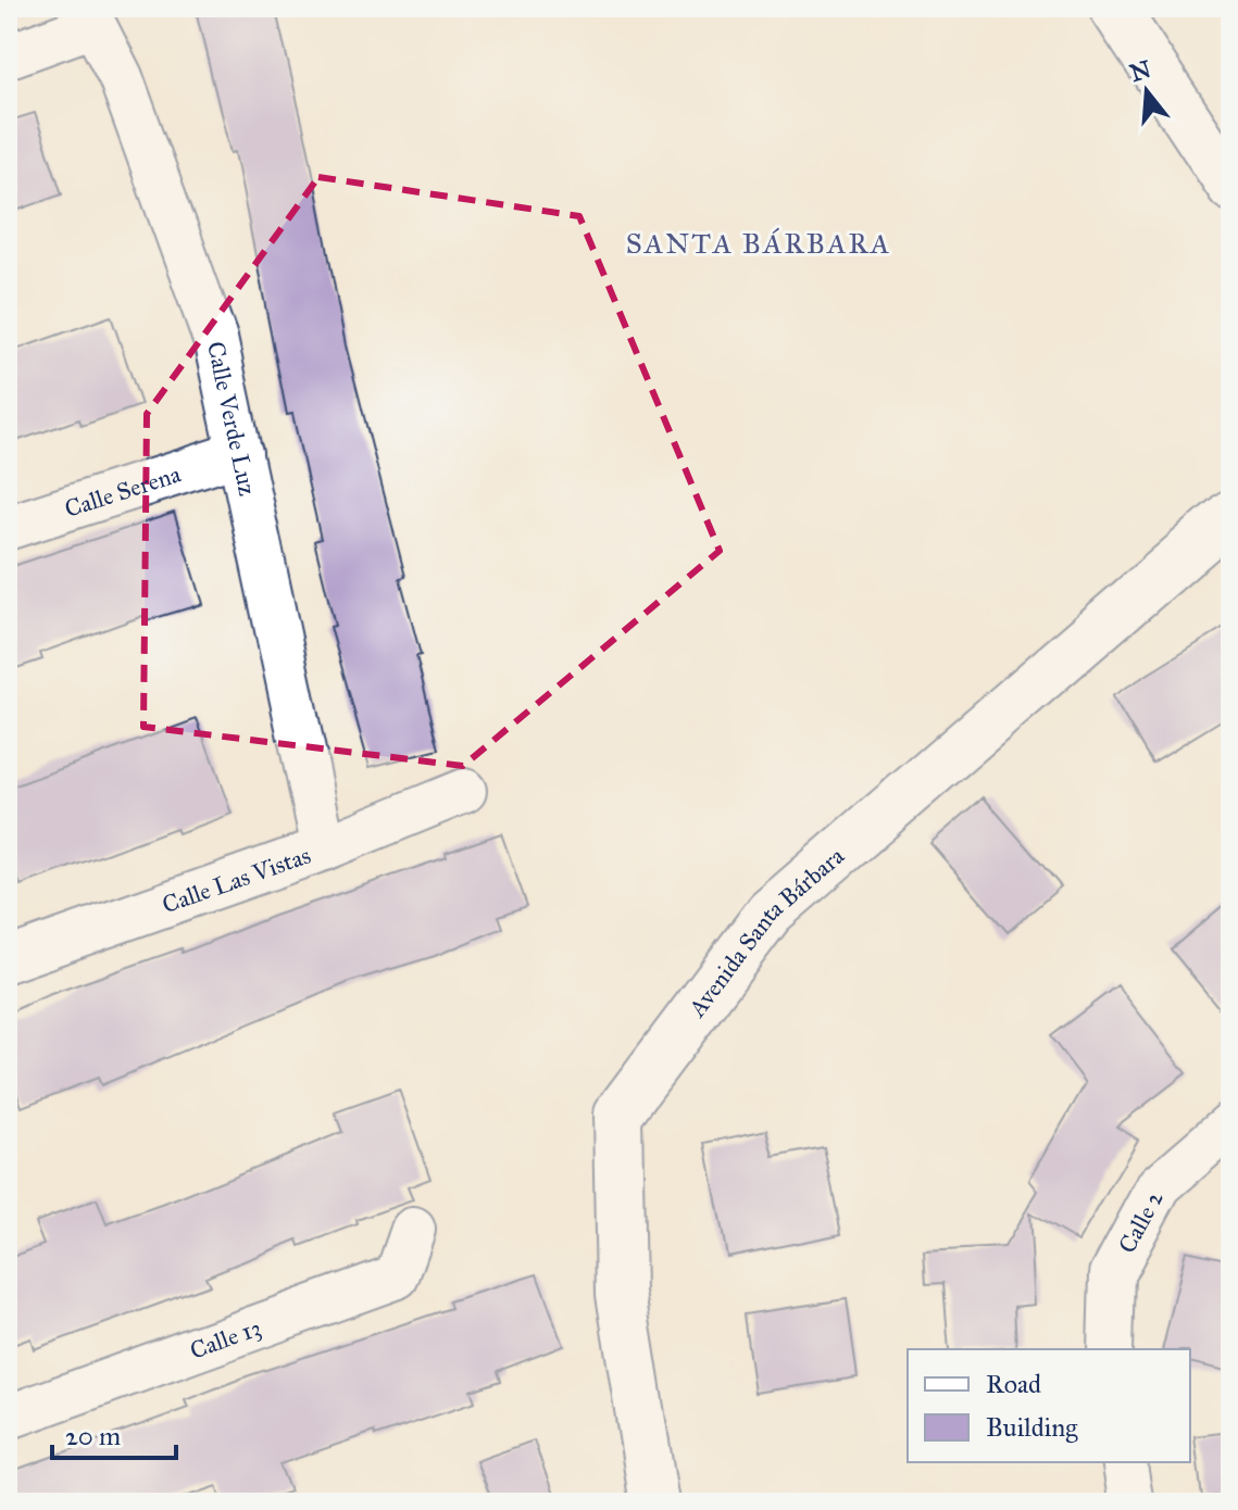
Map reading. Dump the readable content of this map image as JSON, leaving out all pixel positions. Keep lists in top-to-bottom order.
{
  "streets": {
    "street": [
      "Calle Verde Luz",
      "Calle Serena",
      "Calle Las Vistas",
      "Avenida Santa Bárbara",
      "Calle 2",
      "Calle 13"
    ]
  },
  "crossings": [
    ["Calle Verde Luz", "Calle Serena"],
    ["Calle Verde Luz", "Calle Las Vistas"]
  ],
  "districts": ["SANTA BÁRBARA"],
  "legend": ["Road", "Building"],
  "scale_bar": "20 m",
  "north": "top"
}
